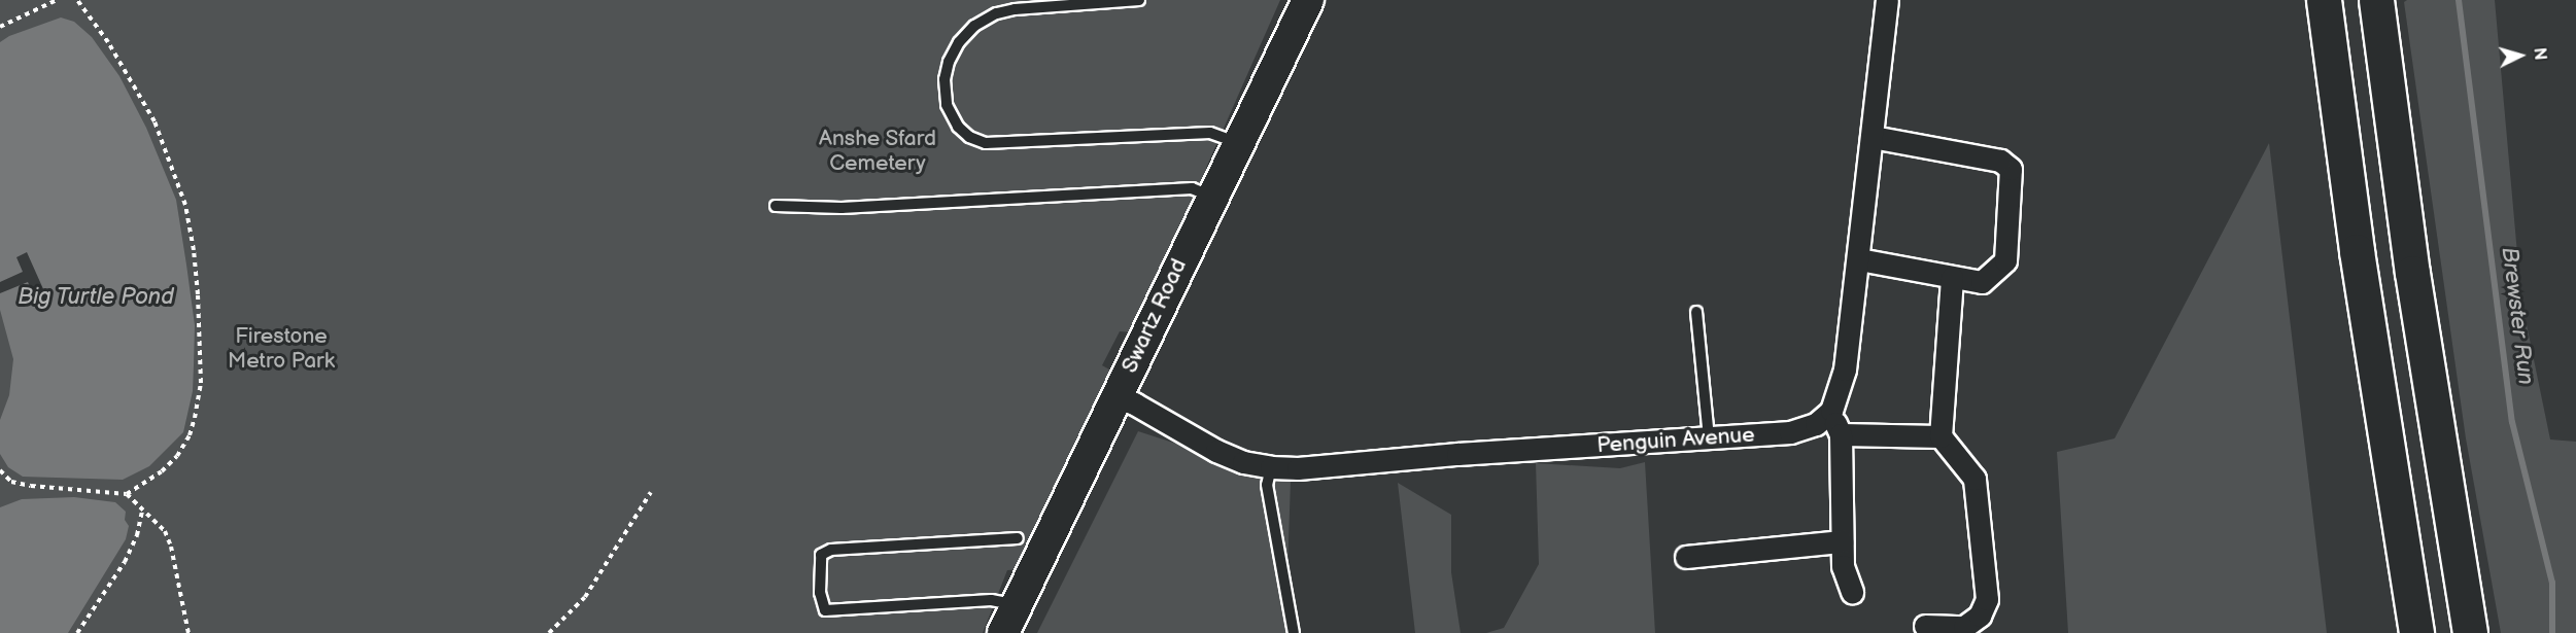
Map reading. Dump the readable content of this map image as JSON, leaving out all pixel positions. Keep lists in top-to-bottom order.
{
  "streets": {
    "street": ["Swartz Road", "Penguin Avenue"]
  },
  "crossings": [
    ["Swartz Road", "Penguin Avenue"]
  ],
  "water": ["Big Turtle Pond", "Brewster Run"],
  "parks": ["Anshe Sfard Cemetery", "Firestone Metro Park"],
  "north": "right"
}
